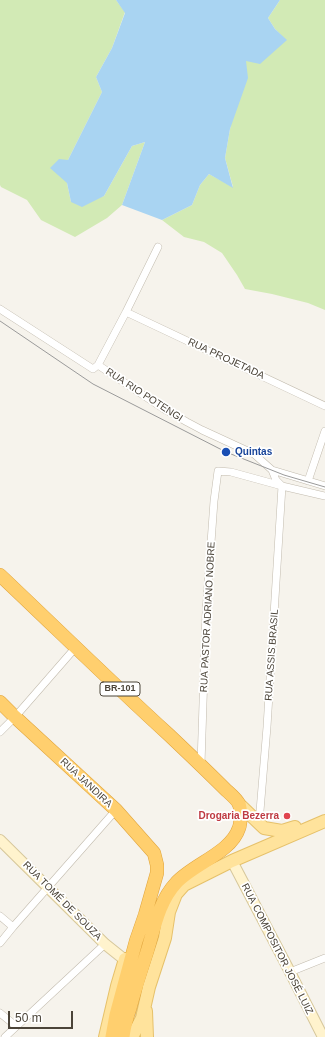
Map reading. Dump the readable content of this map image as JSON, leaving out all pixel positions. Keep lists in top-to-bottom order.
{
  "streets": {
    "highway": ["BR-101", "RUA JANDIRA"],
    "street": [
      "RUA PROJETADA",
      "RUA RIO POTENGI",
      "RUA PASTOR ADRIANO NOBRE",
      "RUA ASSIS BRASIL",
      "RUA TOMÉ DE SOUZA",
      "RUA COMPOSITOR JOSÉ LUIZ"
    ]
  },
  "crossings": [
    ["RUA RIO POTENGI", "RUA PASTOR ADRIANO NOBRE"],
    ["RUA RIO POTENGI", "RUA ASSIS BRASIL"],
    ["RUA PASTOR ADRIANO NOBRE", "RUA ASSIS BRASIL"],
    ["RUA PASTOR ADRIANO NOBRE", "BR-101"]
  ],
  "places": ["Quintas", "Drogaria Bezerra"],
  "scale_bar": "50 m"
}
